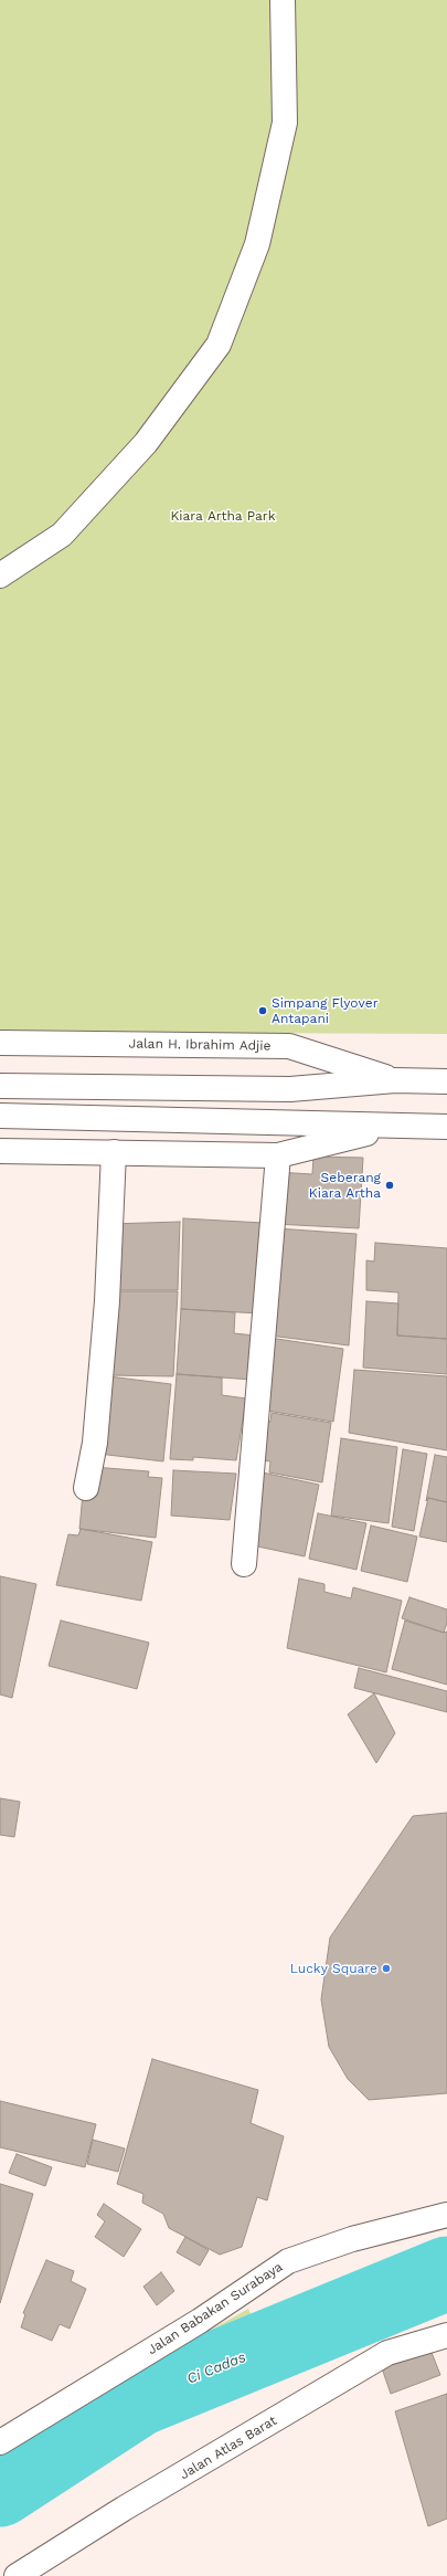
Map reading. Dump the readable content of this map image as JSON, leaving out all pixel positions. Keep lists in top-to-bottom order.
{
  "streets": {
    "street": ["Jalan H. Ibrahim Adjie", "Jalan Babakan Surabaya", "Jalan Atlas Barat"]
  },
  "water": ["Ci Cadas"],
  "parks": ["Kiara Artha Park"],
  "places": ["Simpang Flyover Antapani", "Seberang Kiara Artha", "Lucky Square"]
}
